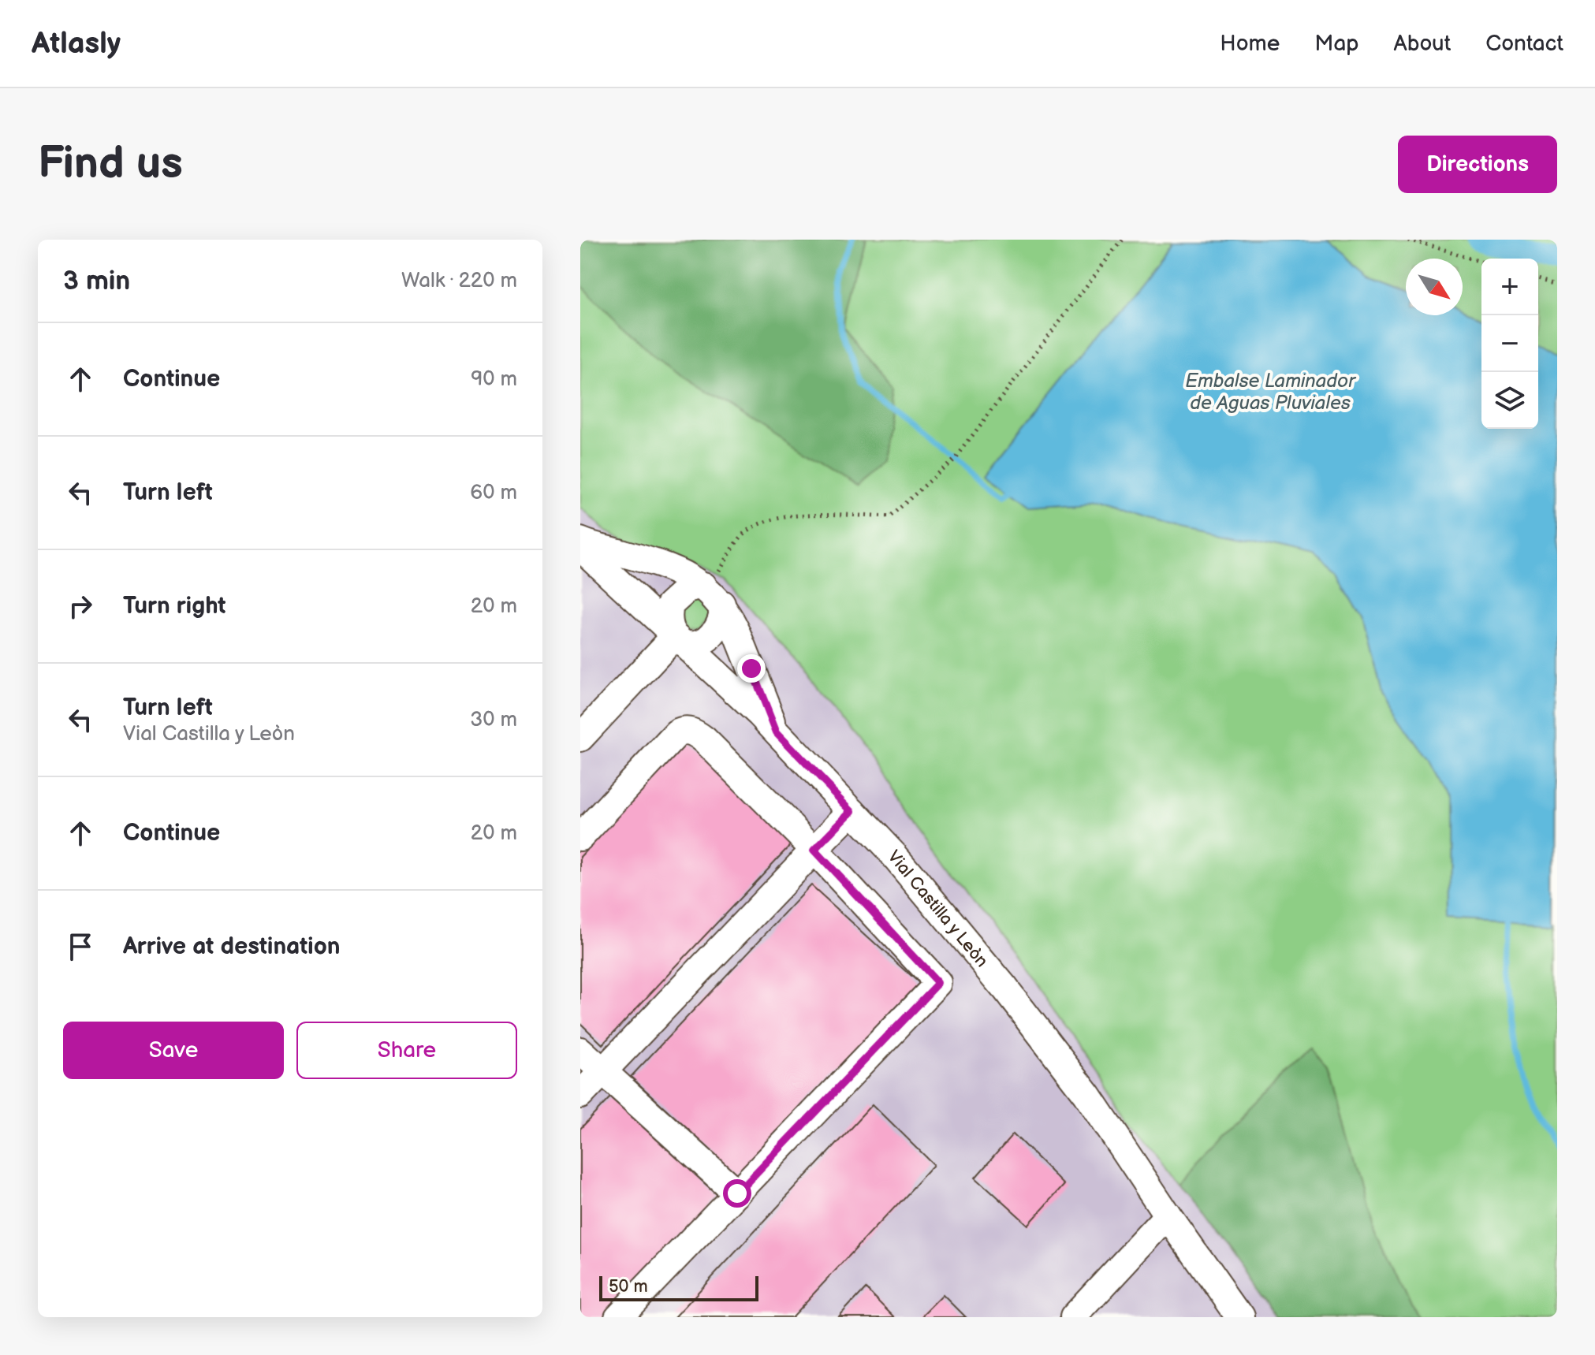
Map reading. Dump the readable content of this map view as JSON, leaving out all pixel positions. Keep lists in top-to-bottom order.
{
  "streets": {
    "lane": ["Vial Castilla y Leòn"]
  },
  "water": ["Embalse Laminador de Aguas Pluviales"],
  "scale_bar": "50 m",
  "north": "bottom right",
  "page": {
    "header": "Atlasly",
    "nav": [
      "Home",
      "Map",
      "About",
      "Contact"
    ],
    "buttons": [
      "Directions",
      ["Save", "Share"]
    ],
    "title": "Find us",
    "heading": ["3 min", "Walk · 220 m"],
    "map_buttons": ["+", "−"],
    "list": [
      ["Continue", "90 m"],
      ["Turn left", "60 m"],
      ["Turn right", "20 m"],
      ["Turn left", "Vial Castilla y Leòn", "30 m"],
      ["Continue", "20 m"],
      "Arrive at destination"
    ],
    "scale": "50 m"
  }
}
